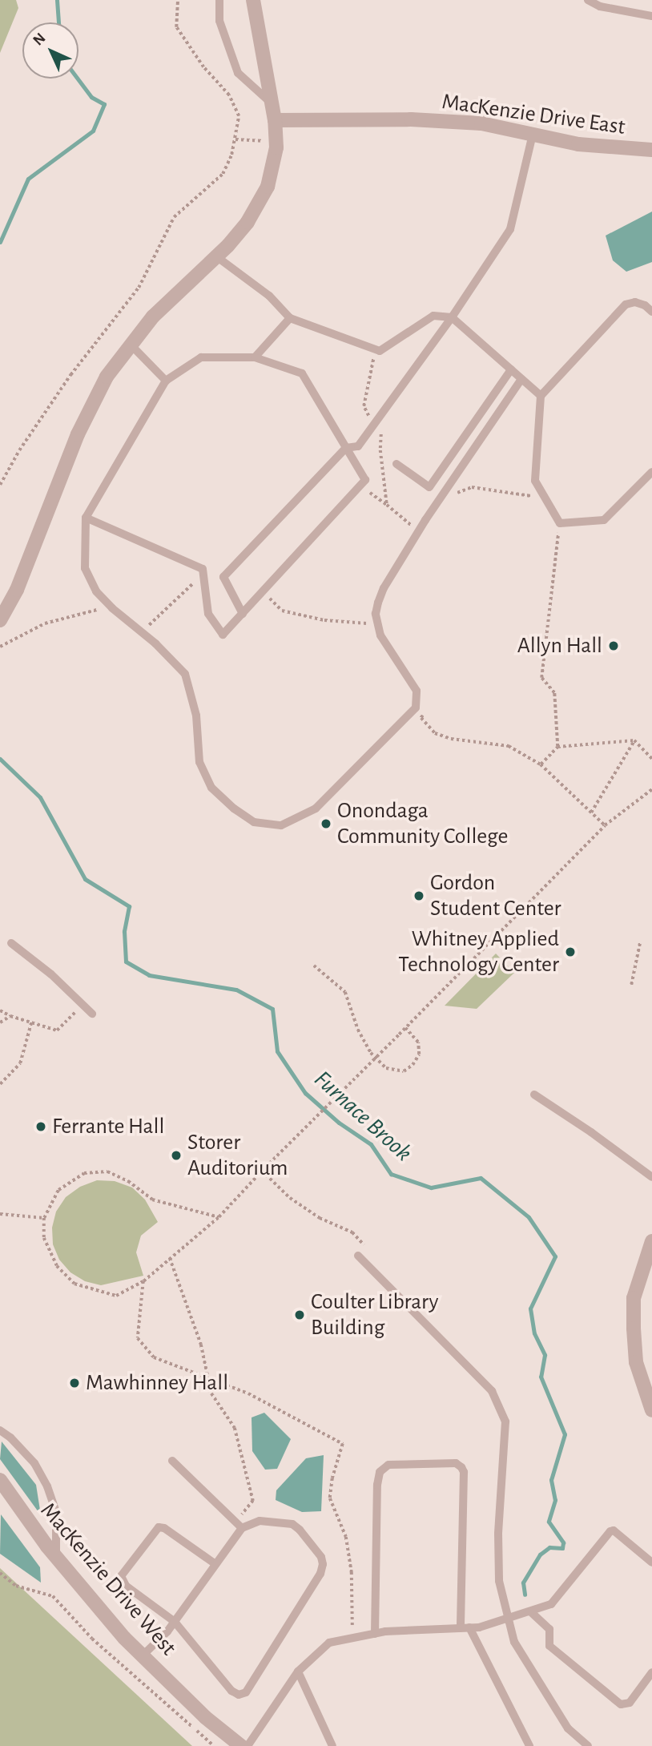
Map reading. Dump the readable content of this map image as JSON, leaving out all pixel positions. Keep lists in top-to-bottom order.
{
  "streets": {
    "street": ["MacKenzie Drive East", "MacKenzie Drive West"]
  },
  "water": ["Furnace Brook"],
  "places": [
    "Allyn Hall",
    "Onondaga Community College",
    "Gordon Student Center",
    "Whitney Applied Technology Center",
    "Ferrante Hall",
    "Storer Auditorium",
    "Coulter Library Building",
    "Mawhinney Hall"
  ],
  "north": "top left"
}
